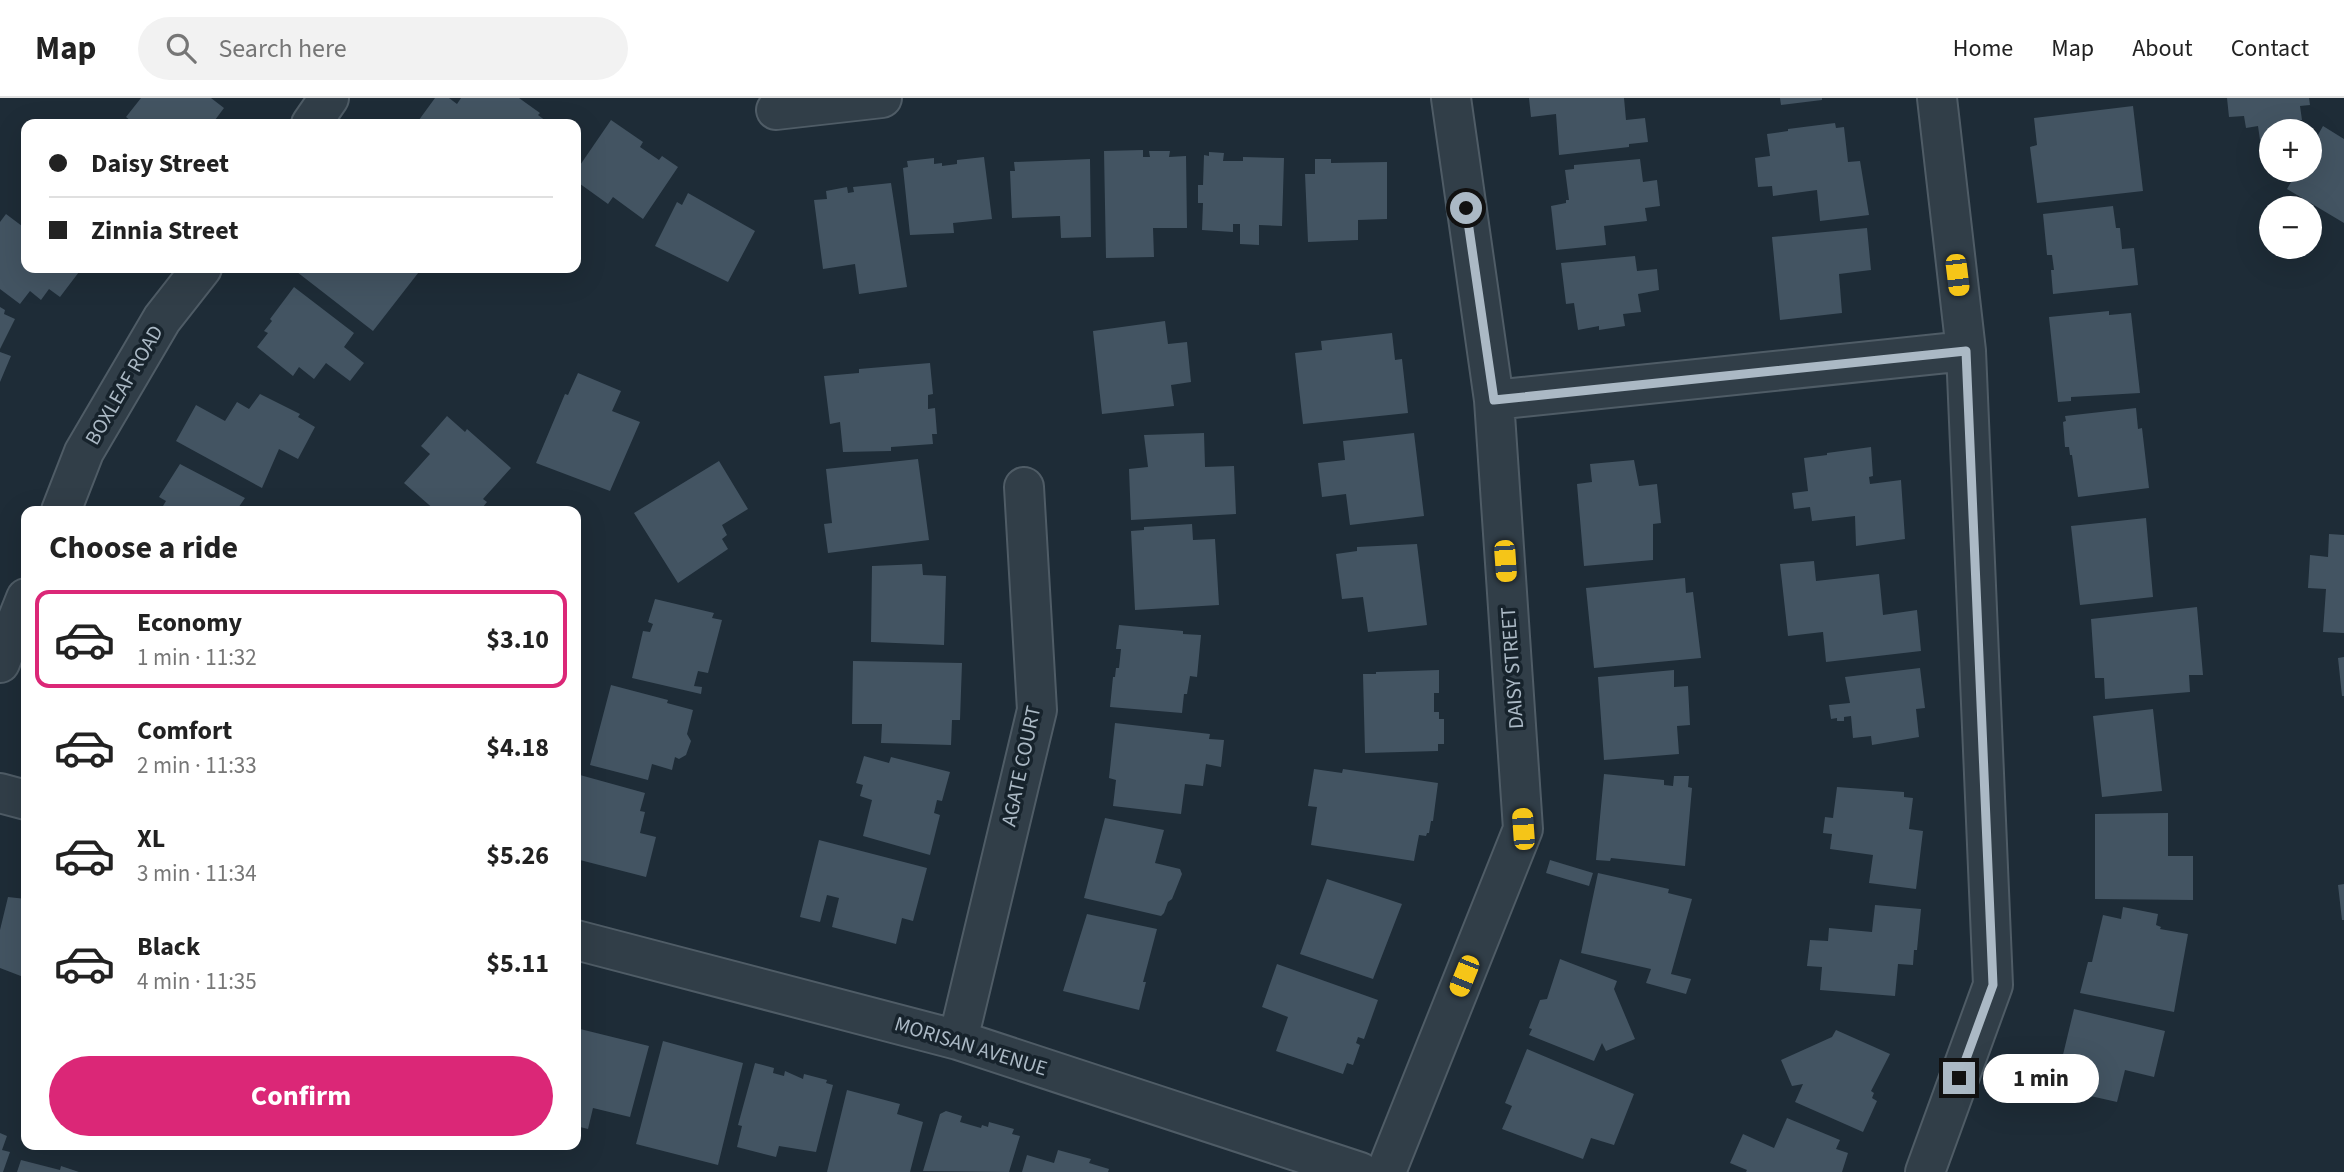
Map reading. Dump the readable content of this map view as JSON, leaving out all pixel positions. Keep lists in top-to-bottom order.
{
  "streets": {
    "street": [
      "BOXLEAF ROAD",
      "DAISY STREET",
      "AGATE COURT",
      "MORISAN AVENUE"
    ]
  },
  "crossings": [
    ["AGATE COURT", "MORISAN AVENUE"]
  ],
  "page": {
    "header": "Map",
    "search": "Search here",
    "nav": [
      "Home",
      "Map",
      "About",
      "Contact"
    ],
    "map_buttons": ["+", "−"],
    "banner": ["Daisy Street", "Zinnia Street"],
    "heading": "Choose a ride",
    "list": [
      {
        "name": "Economy",
        "note": "1 min · 11:32",
        "value": "$3.10"
      },
      {
        "name": "Comfort",
        "note": "2 min · 11:33",
        "value": "$4.18"
      },
      {
        "name": "XL",
        "note": "3 min · 11:34",
        "value": "$5.26"
      },
      {
        "name": "Black",
        "note": "4 min · 11:35",
        "value": "$5.11"
      }
    ],
    "buttons": "Confirm",
    "bubble": "1 min"
  }
}
